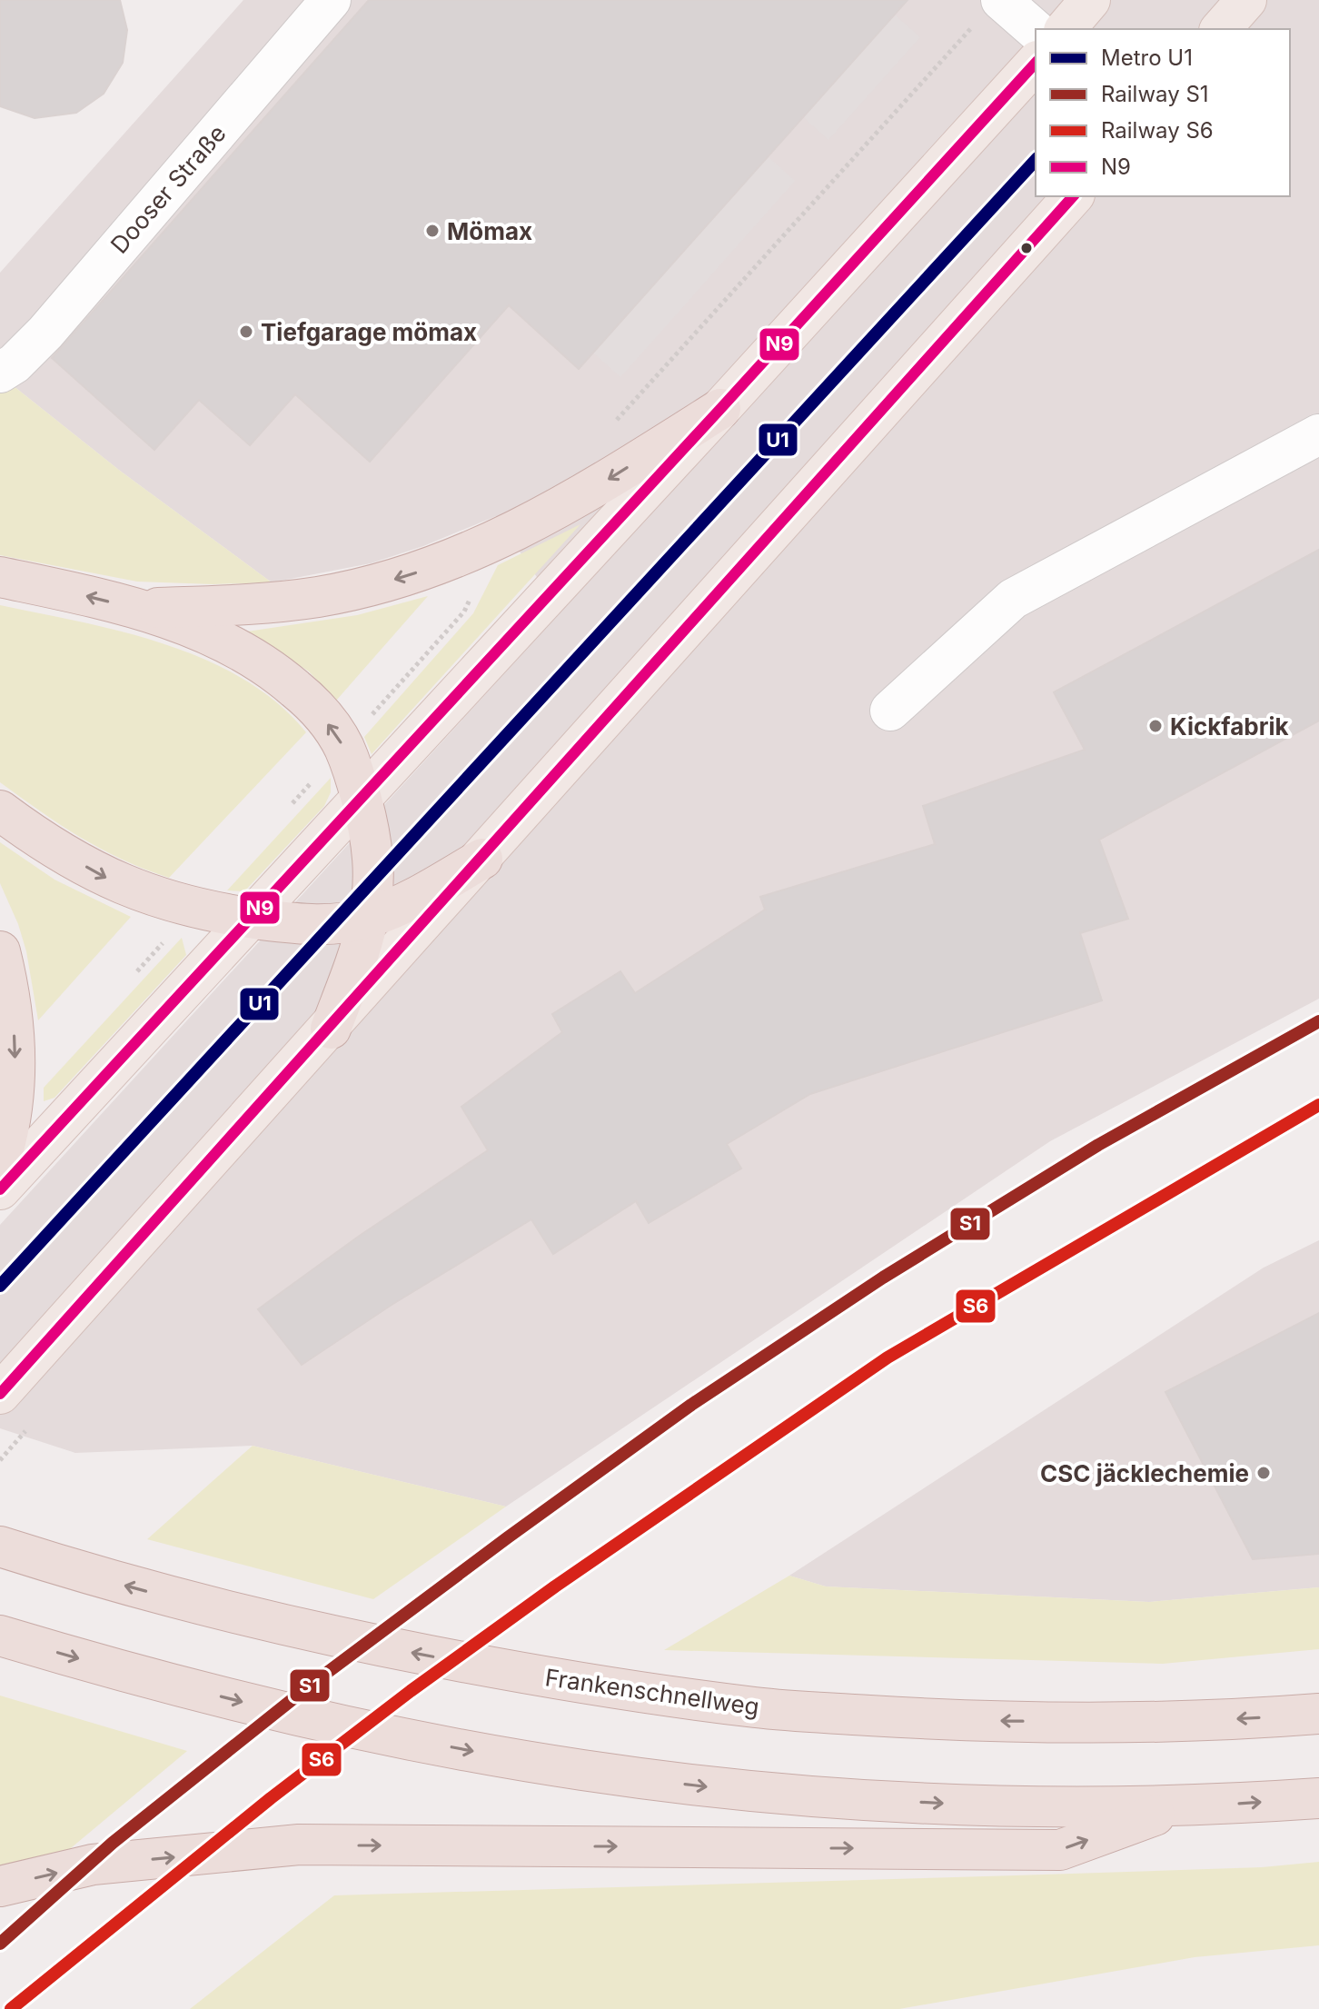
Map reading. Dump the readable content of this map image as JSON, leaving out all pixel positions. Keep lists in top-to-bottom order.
{
  "streets": {
    "highway": ["Frankenschnellweg"],
    "street": ["Dooser Straße"]
  },
  "places": [
    "Mömax",
    "Tiefgarage mömax",
    "Kickfabrik",
    "CSC jäcklechemie"
  ],
  "lines": [
    "transit line N9",
    "metro line U1",
    "rail line S1",
    "rail line S6"
  ],
  "legend": [
    "Metro U1",
    "Railway S1",
    "Railway S6",
    "N9"
  ]
}
